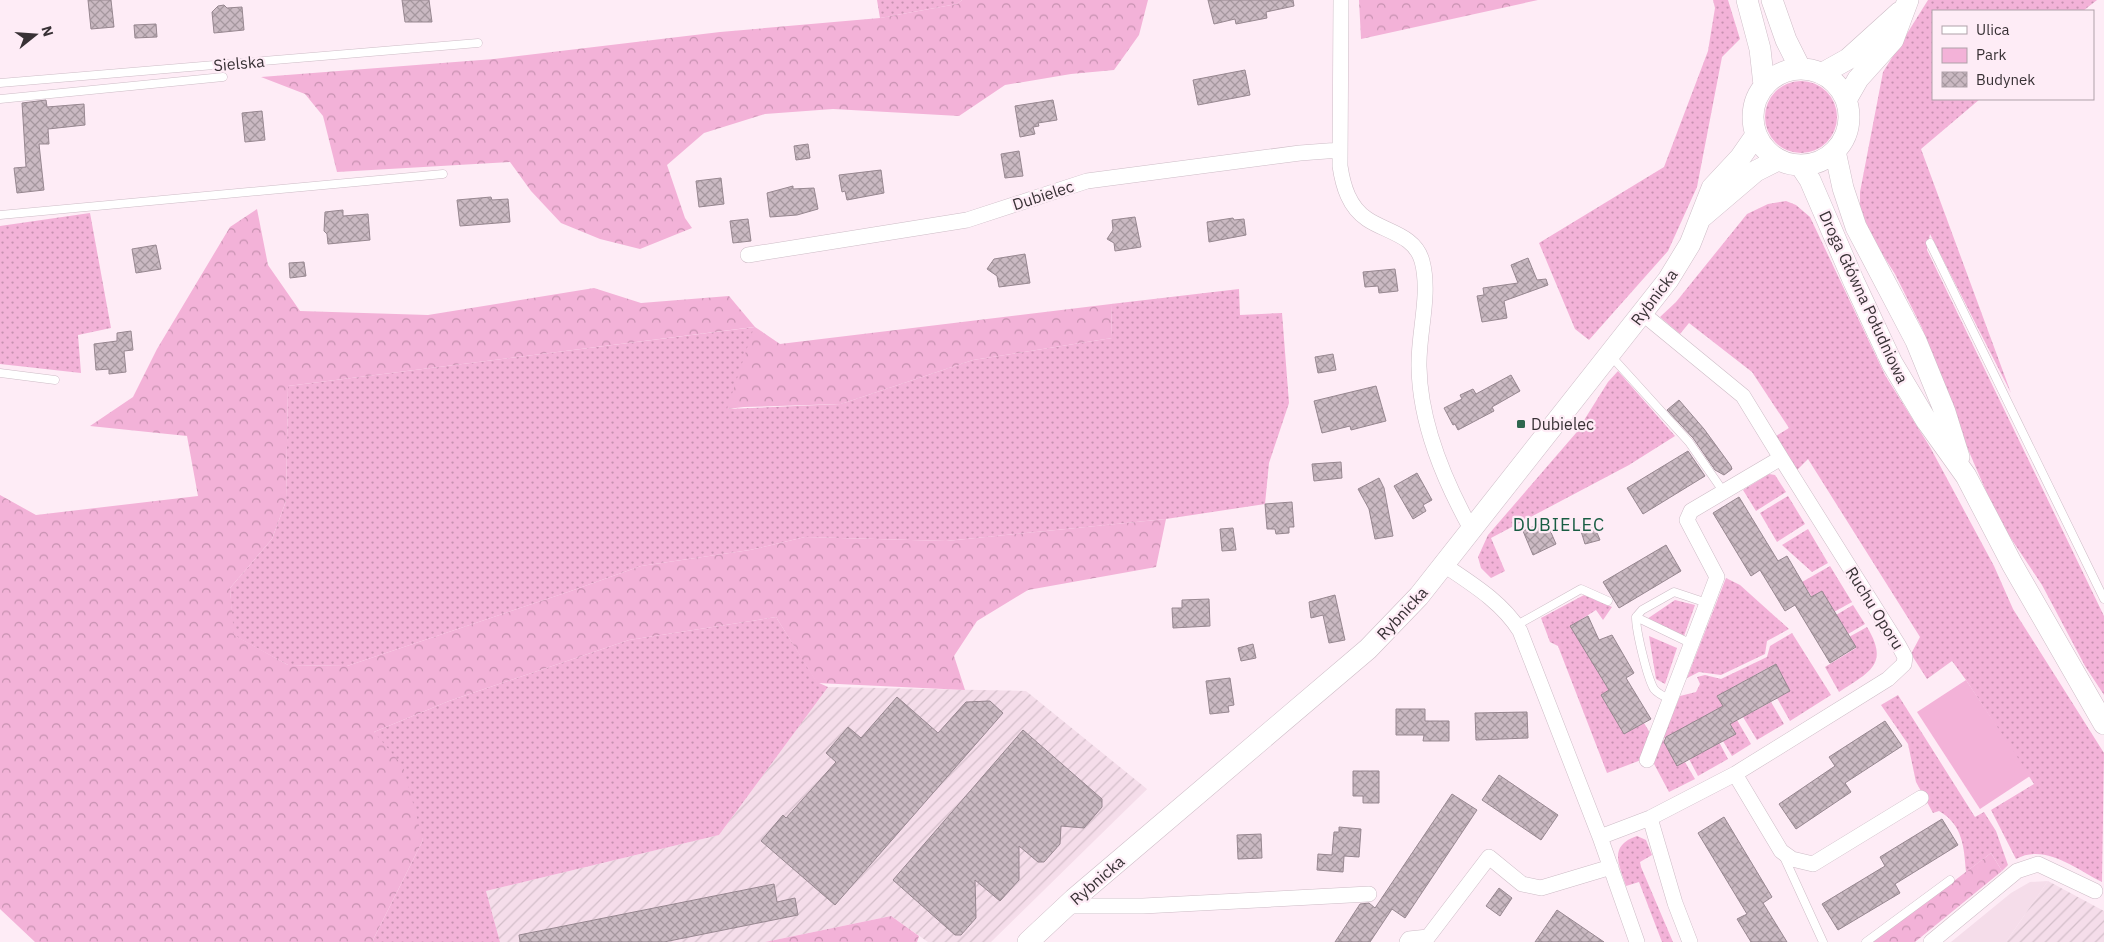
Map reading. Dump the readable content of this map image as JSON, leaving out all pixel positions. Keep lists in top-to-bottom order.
{
  "streets": {
    "main road": ["Rybnicka", "Droga Główna Południowa"],
    "street": ["Dubielec", "Ruchu Oporu"],
    "lane": ["Sielska"]
  },
  "crossings": [
    ["Rybnicka", "Droga Główna Południowa"],
    ["Rybnicka", "Ruchu Oporu"]
  ],
  "districts": ["DUBIELEC"],
  "places": {
    "transit": ["Dubielec"]
  },
  "legend": ["Ulica", "Park", "Budynek"],
  "north": "right"
}
